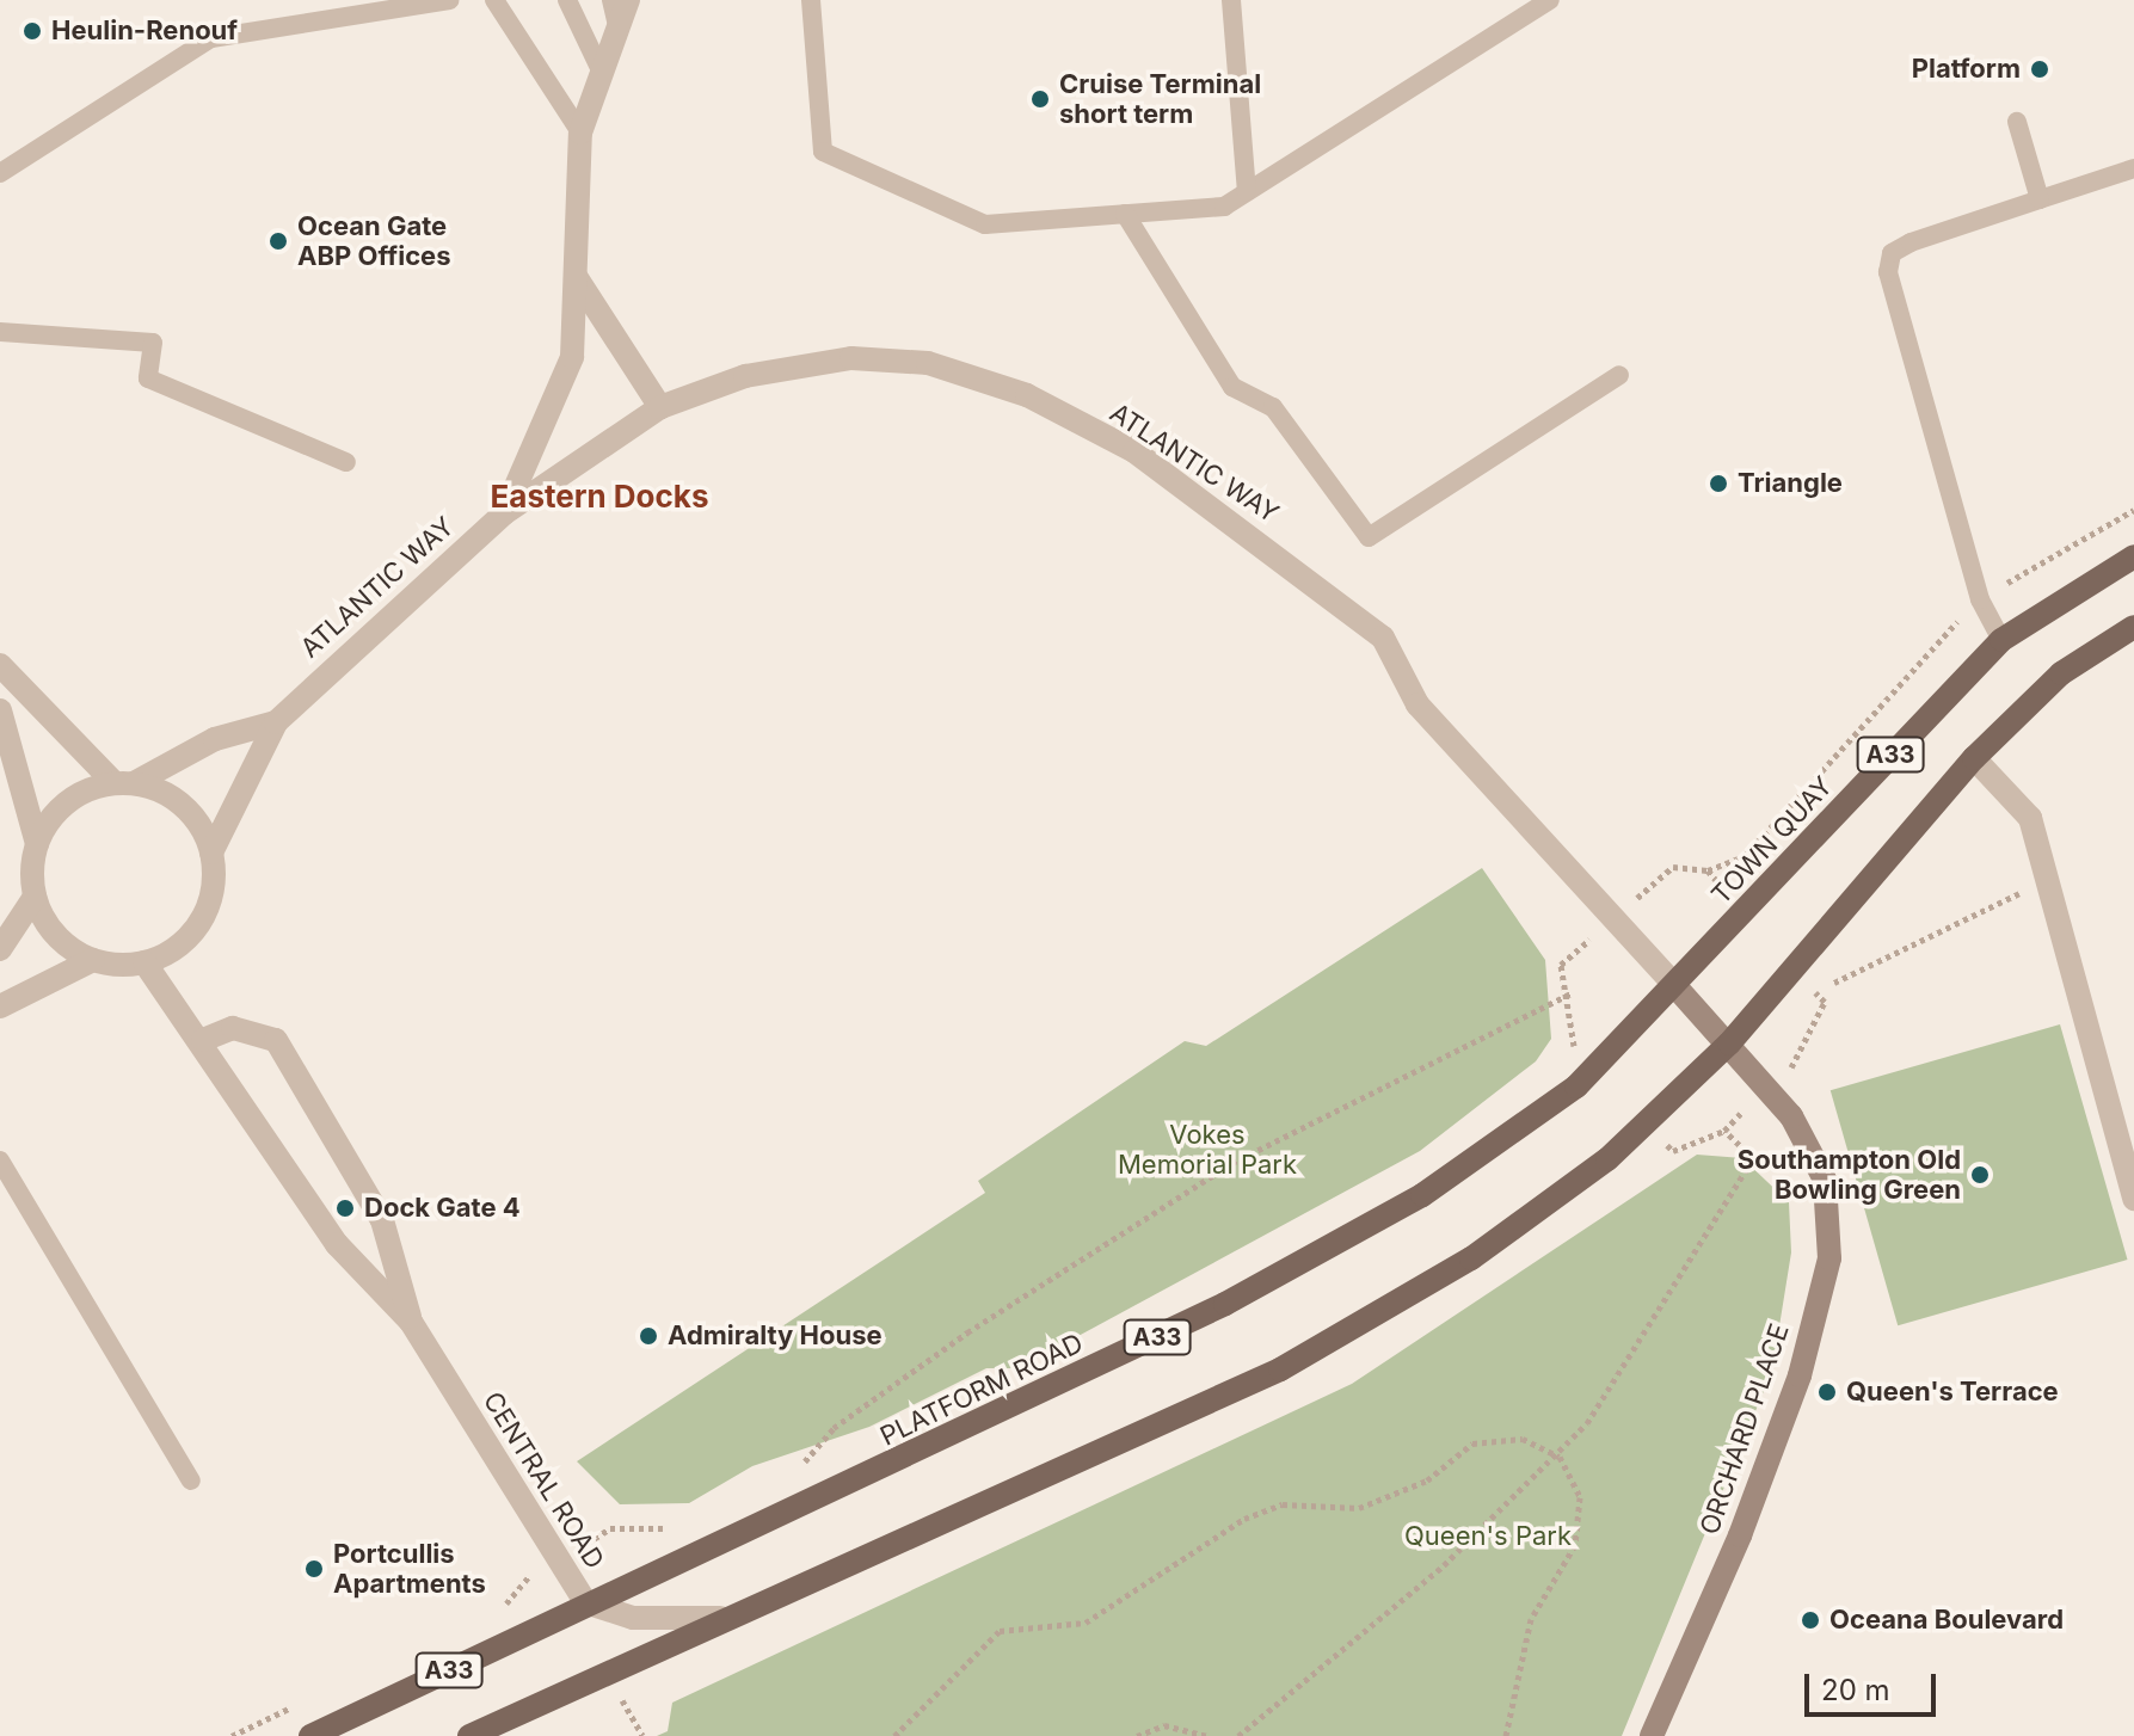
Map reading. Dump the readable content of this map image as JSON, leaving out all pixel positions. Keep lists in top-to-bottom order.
{
  "streets": {
    "main road": ["A33", "TOWN QUAY", "PLATFORM ROAD"],
    "street": ["ATLANTIC WAY", "ORCHARD PLACE", "CENTRAL ROAD"]
  },
  "crossings": [
    ["ATLANTIC WAY", "TOWN QUAY"],
    ["ATLANTIC WAY", "PLATFORM ROAD"],
    ["ATLANTIC WAY", "ORCHARD PLACE"],
    ["ATLANTIC WAY", "CENTRAL ROAD"],
    ["A33", "ORCHARD PLACE"],
    ["A33", "CENTRAL ROAD"],
    ["TOWN QUAY", "PLATFORM ROAD"],
    ["TOWN QUAY", "ORCHARD PLACE"],
    ["PLATFORM ROAD", "ORCHARD PLACE"],
    ["PLATFORM ROAD", "CENTRAL ROAD"]
  ],
  "districts": ["Eastern Docks"],
  "parks": ["Vokes Memorial Park", "Queen's Park"],
  "places": [
    "Heulin-Renouf",
    "Platform",
    "Cruise Terminal short term",
    "Ocean Gate ABP Offices",
    "Triangle",
    "Southampton Old Bowling Green",
    "Dock Gate 4",
    "Admiralty House",
    "Queen's Terrace",
    "Portcullis Apartments",
    "Oceana Boulevard"
  ],
  "scale_bar": "20 m"
}
